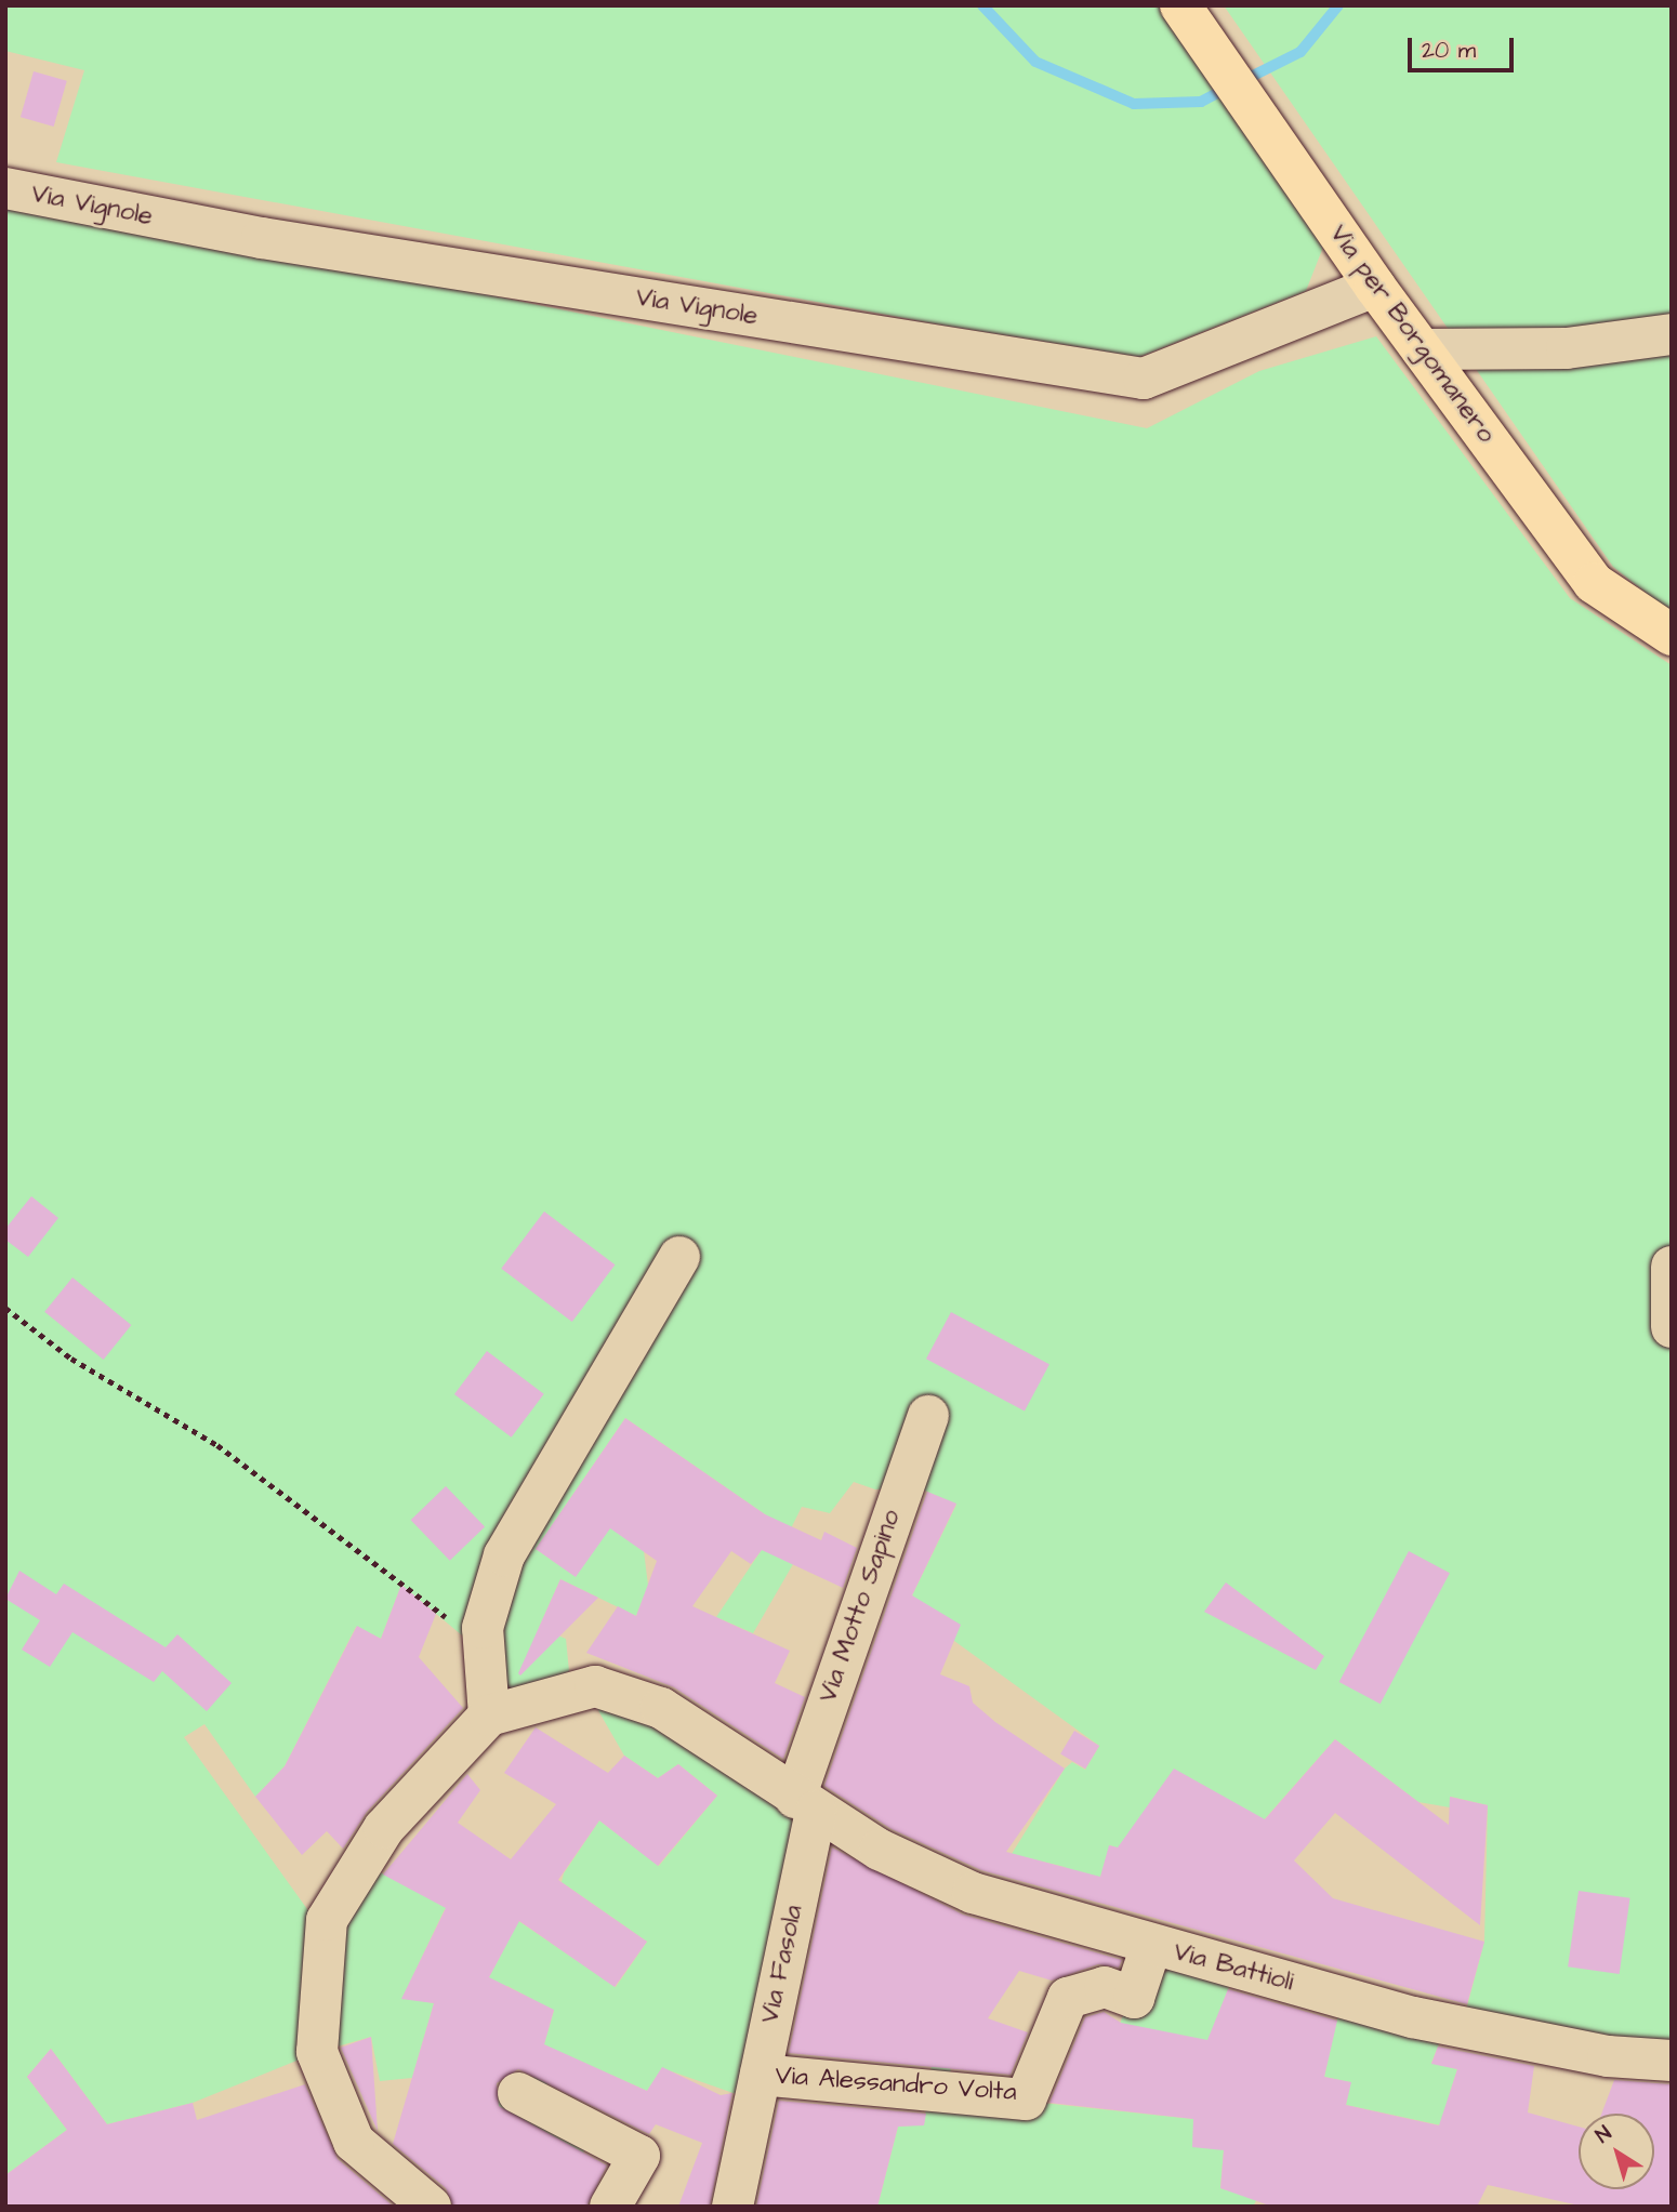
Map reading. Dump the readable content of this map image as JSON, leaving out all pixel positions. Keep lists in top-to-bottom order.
{
  "streets": {
    "main road": ["Via per Borgomanero"],
    "street": [
      "Via Vignole",
      "Via Motto Sapino",
      "Via Fasola",
      "Via Battioli",
      "Via Alessandro Volta"
    ]
  },
  "crossings": [
    ["Via Vignole", "Via per Borgomanero"],
    ["Via Motto Sapino", "Via Fasola"],
    ["Via Motto Sapino", "Via Battioli"],
    ["Via Fasola", "Via Battioli"],
    ["Via Fasola", "Via Alessandro Volta"],
    ["Via Battioli", "Via Alessandro Volta"]
  ],
  "scale_bar": "20 m",
  "north": "top left"
}
